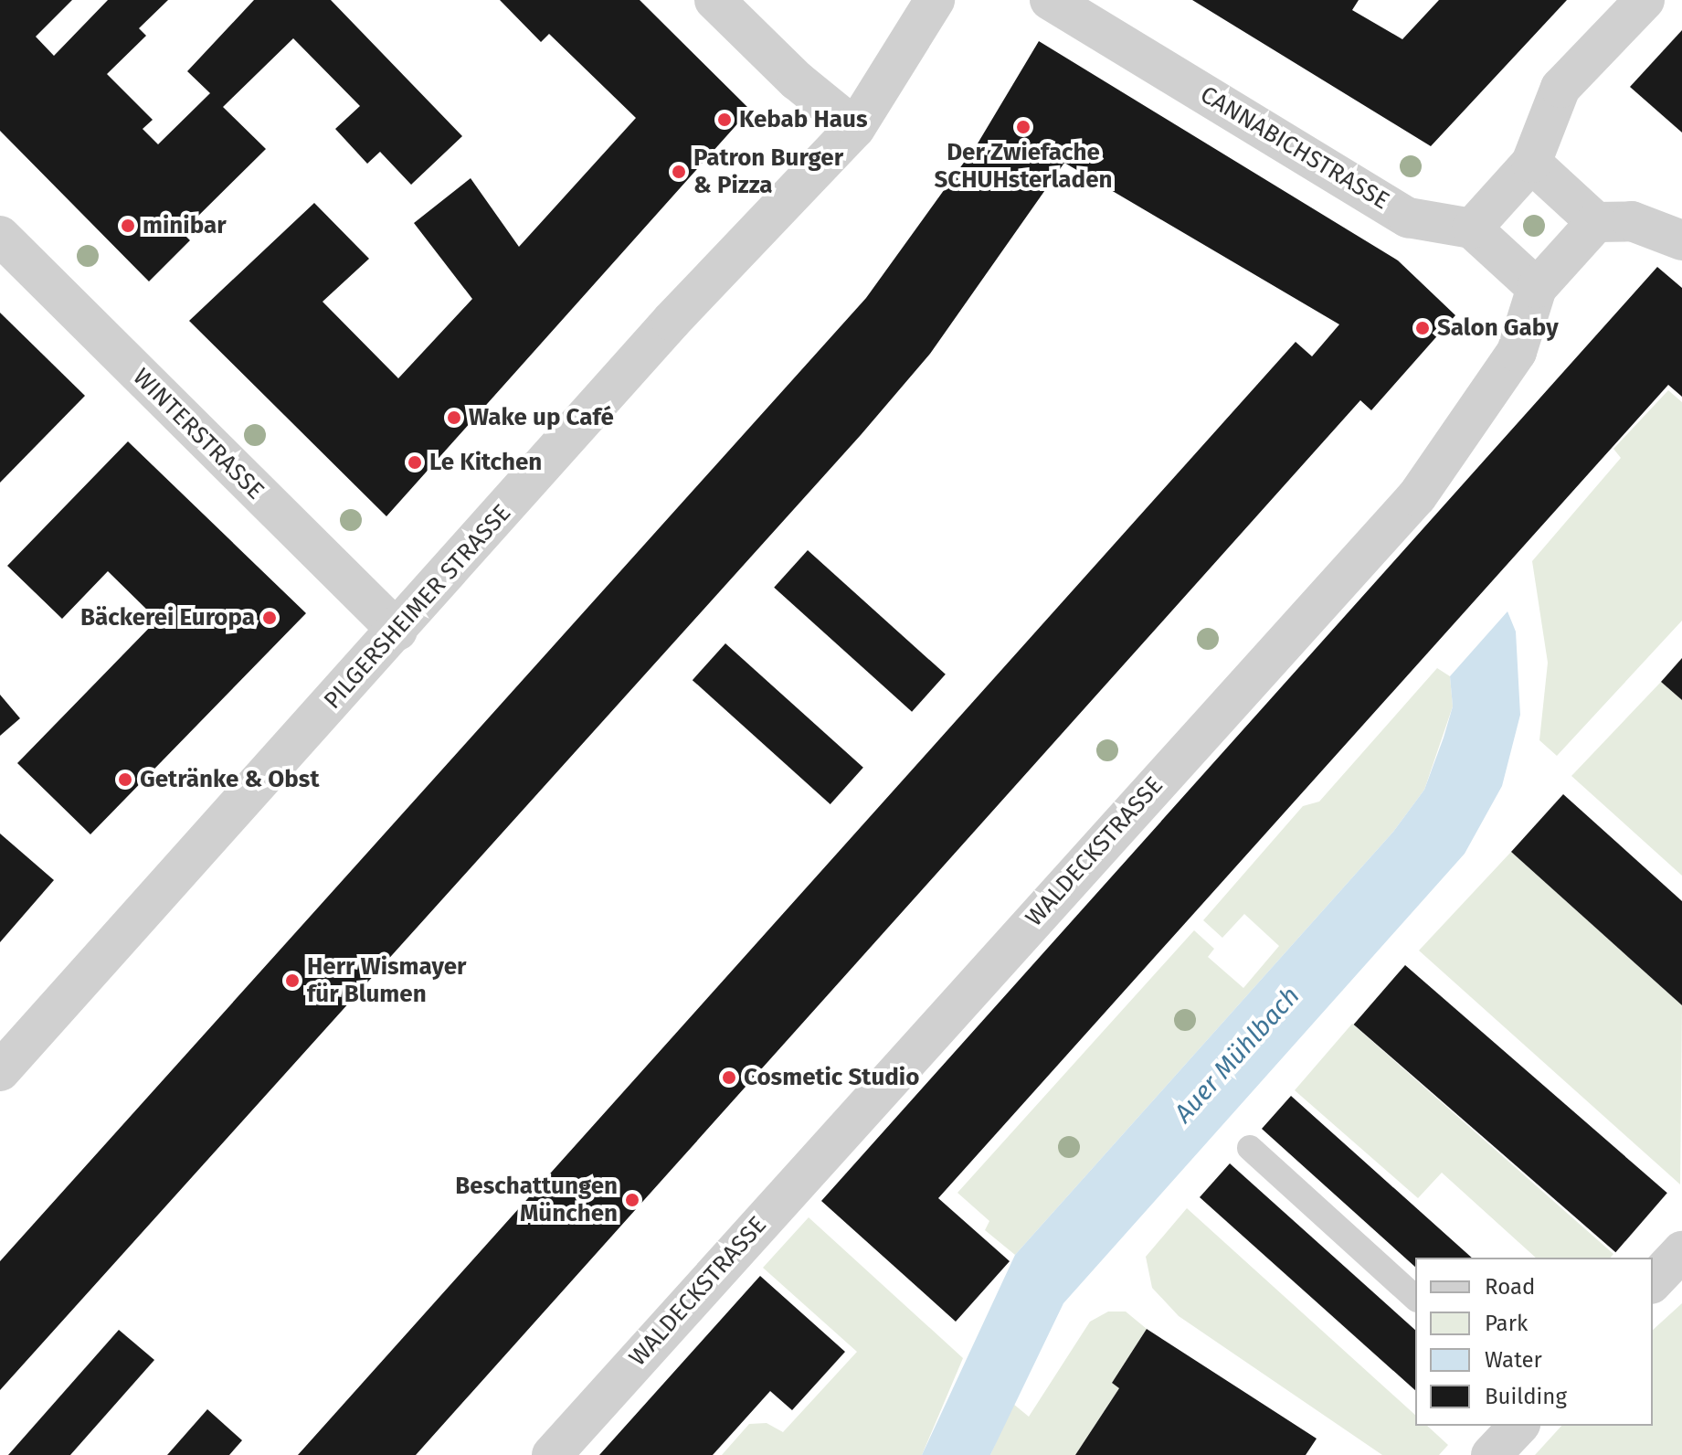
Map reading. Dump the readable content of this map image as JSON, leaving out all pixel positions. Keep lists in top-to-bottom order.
{
  "streets": {
    "street": [
      "CANNABICHSTRASSE",
      "WINTERSTRASSE",
      "PILGERSHEIMER STRASSE",
      "WALDECKSTRASSE"
    ]
  },
  "crossings": [
    ["WINTERSTRASSE", "PILGERSHEIMER STRASSE"]
  ],
  "water": ["Auer Mühlbach"],
  "places": [
    "Kebab Haus",
    "Der Zwiefache SCHUHsterladen",
    "Patron Burger & Pizza",
    "minibar",
    "Salon Gaby",
    "Wake up Café",
    "Le Kitchen",
    "Bäckerei Europa",
    "Getränke & Obst",
    "Herr Wismayer für Blumen",
    "Cosmetic Studio",
    "Beschattungen München"
  ],
  "legend": [
    "Road",
    "Park",
    "Water",
    "Building"
  ]
}
